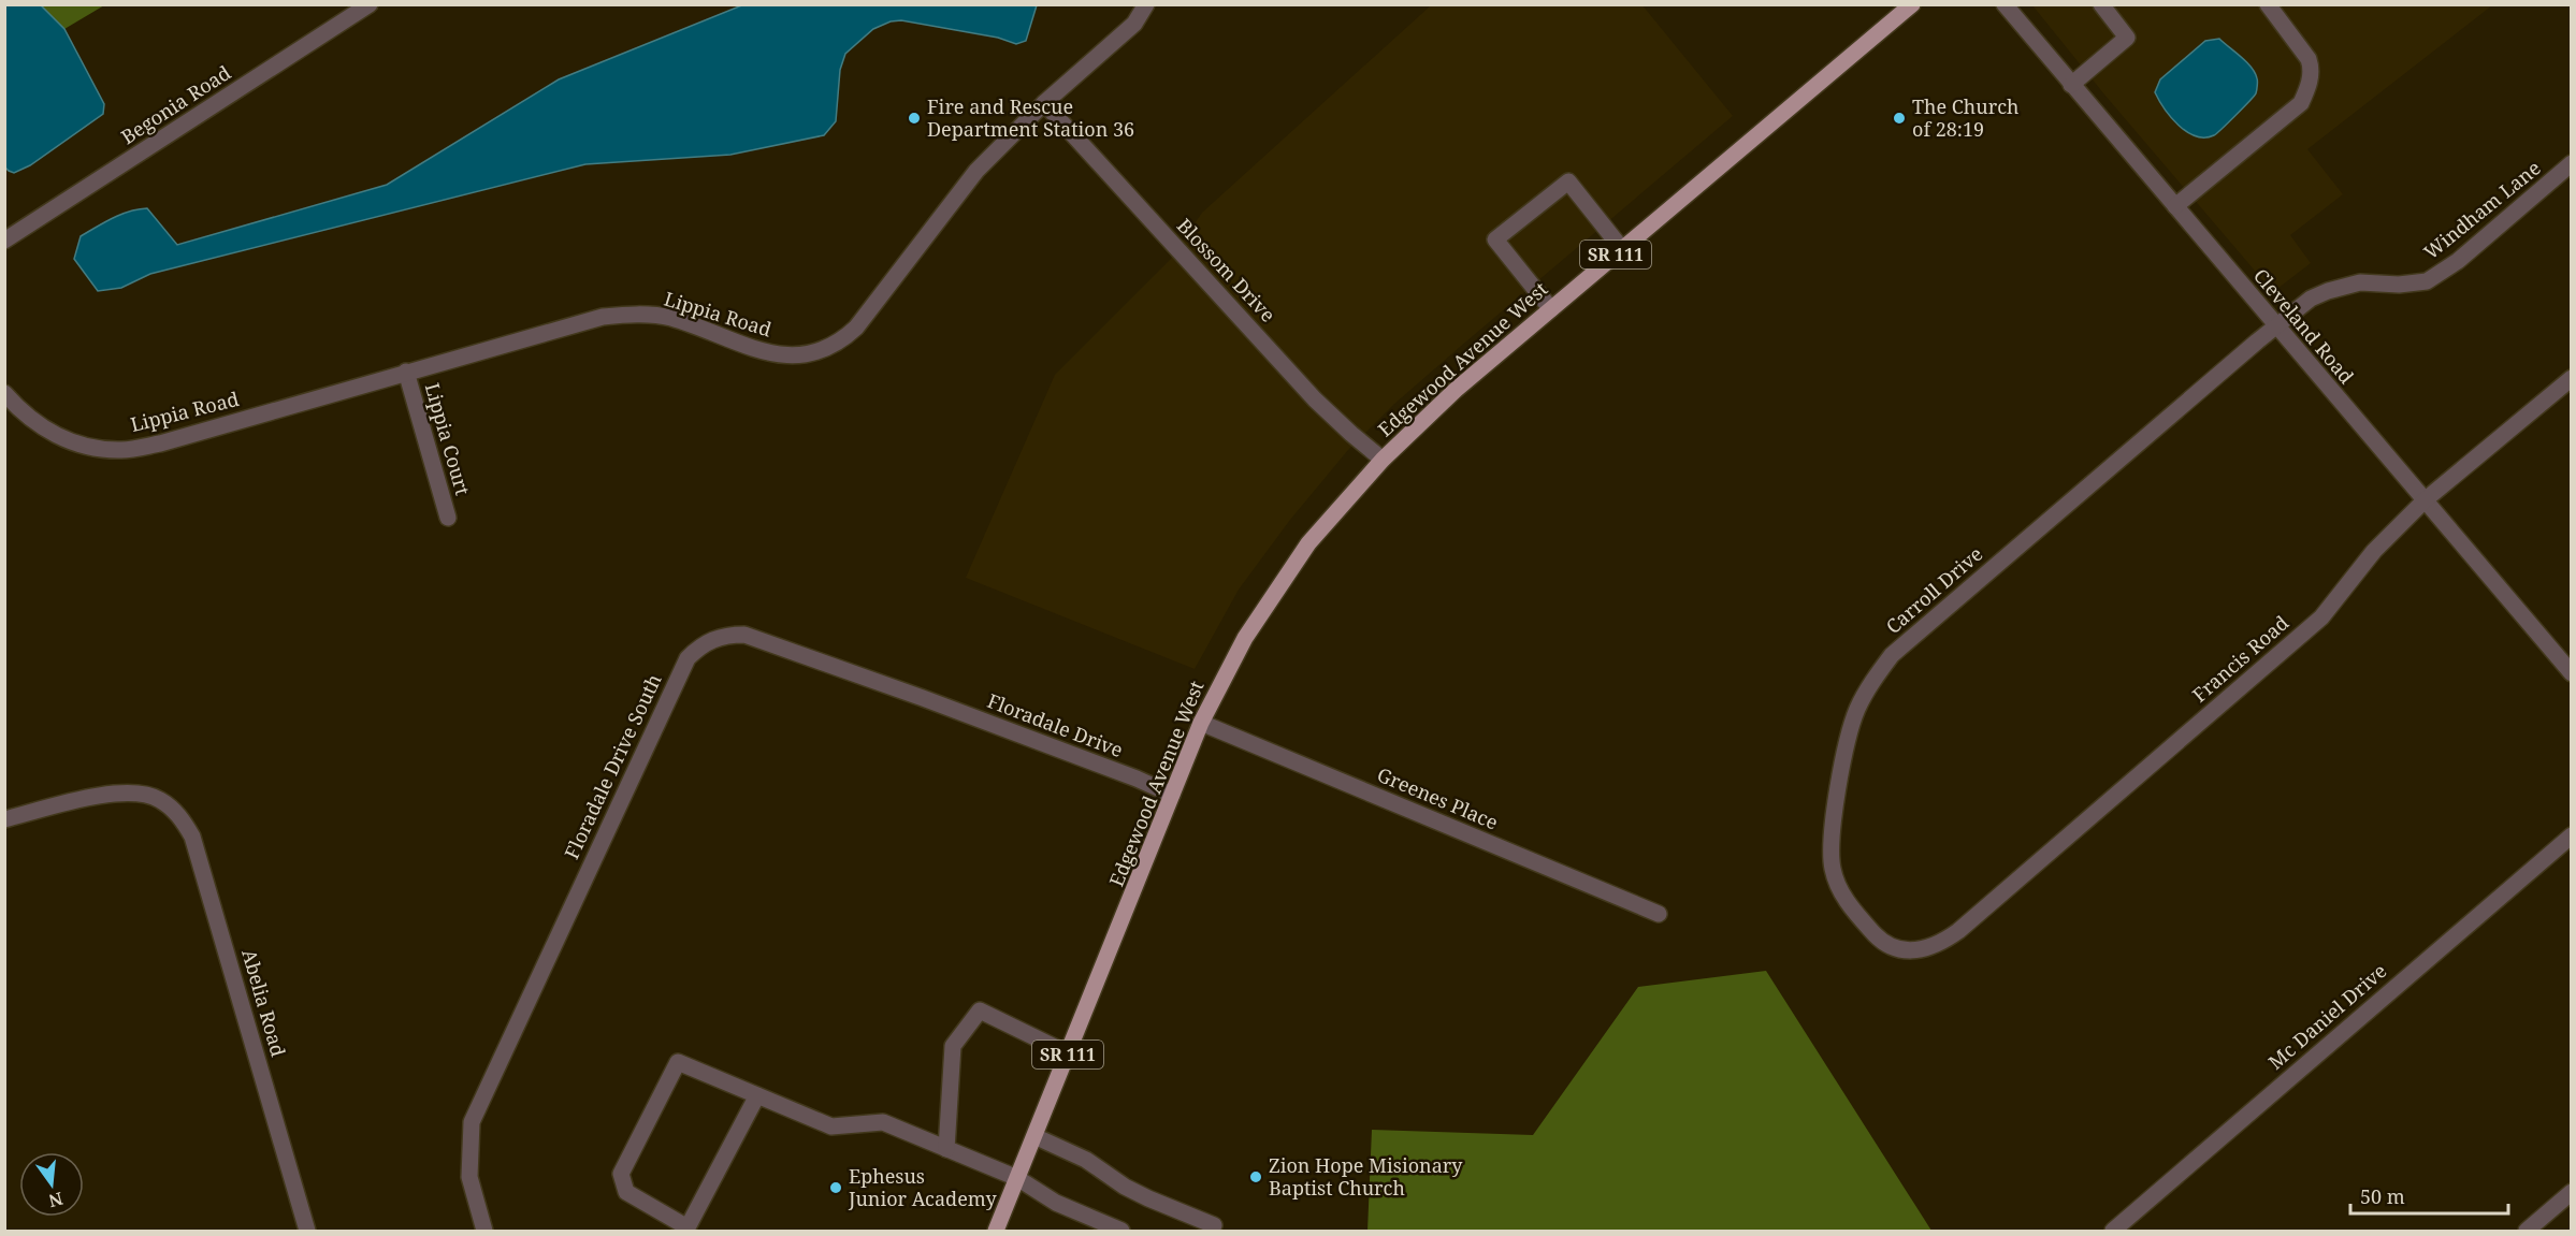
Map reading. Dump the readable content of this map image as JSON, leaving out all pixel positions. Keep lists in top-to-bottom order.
{
  "streets": {
    "main road": ["SR 111", "Edgewood Avenue West"],
    "street": [
      "Begonia Road",
      "Windham Lane",
      "Blossom Drive",
      "Lippia Road",
      "Cleveland Road",
      "Lippia Court",
      "Carroll Drive",
      "Francis Road",
      "Floradale Drive",
      "Floradale Drive South",
      "Greenes Place",
      "Abelia Road",
      "Mc Daniel Drive"
    ]
  },
  "crossings": [
    ["Windham Lane", "Cleveland Road"],
    ["Windham Lane", "Carroll Drive"],
    ["Blossom Drive", "Lippia Road"],
    ["Blossom Drive", "Edgewood Avenue West"],
    ["Lippia Road", "Lippia Court"],
    ["Cleveland Road", "Carroll Drive"],
    ["Cleveland Road", "Francis Road"],
    ["Edgewood Avenue West", "Floradale Drive"],
    ["Edgewood Avenue West", "Greenes Place"],
    ["Carroll Drive", "Francis Road"],
    ["Floradale Drive", "Floradale Drive South"]
  ],
  "places": [
    "Fire and Rescue Department Station 36",
    "The Church of 28:19",
    "Zion Hope Misionary Baptist Church",
    "Ephesus Junior Academy"
  ],
  "scale_bar": "50 m",
  "north": "bottom"
}
